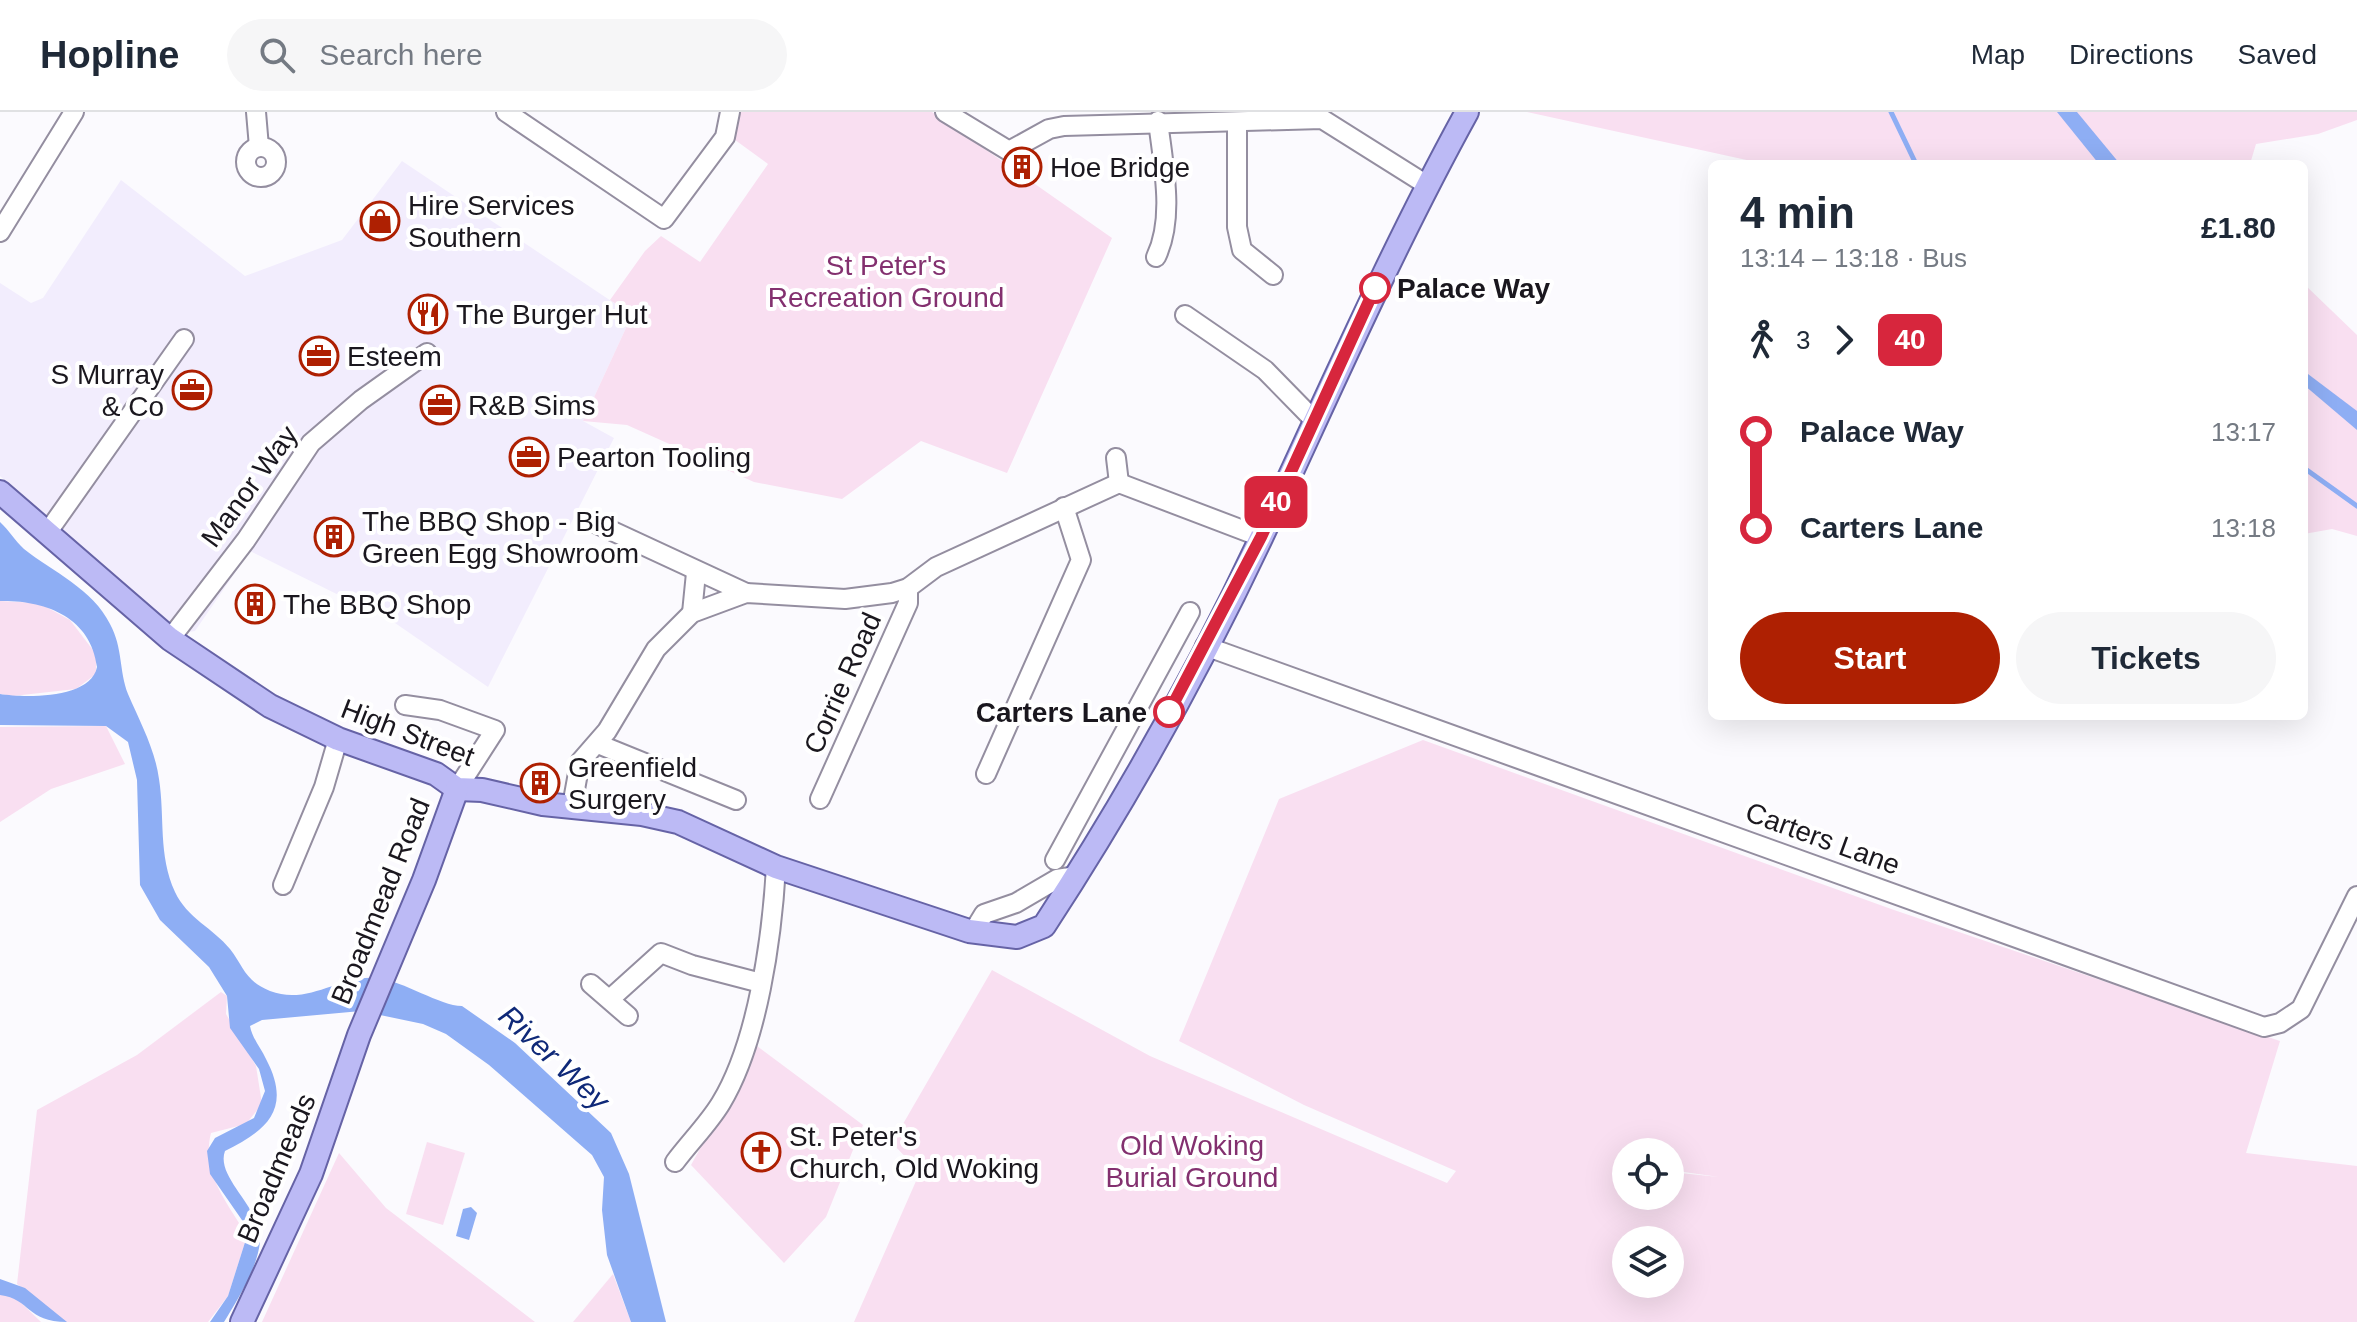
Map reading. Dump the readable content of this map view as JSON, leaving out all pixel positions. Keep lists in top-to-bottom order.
{
  "streets": {
    "main road": ["High Street", "Broadmead Road", "Broadmeads"],
    "street": ["Manor Way", "Corrie Road", "Carters Lane"]
  },
  "crossings": [
    ["Manor Way", "High Street"],
    ["High Street", "Broadmead Road"],
    ["Broadmead Road", "Broadmeads"]
  ],
  "water": ["River Wey"],
  "parks": ["St Peter's Recreation Ground", "Old Woking Burial Ground"],
  "places": {
    "building": [
      "Hoe Bridge",
      "The BBQ Shop - Big Green Egg Showroom",
      "The BBQ Shop",
      "Greenfield Surgery"
    ],
    "shop": ["Hire Services Southern"],
    "other": ["Palace Way", "Carters Lane"],
    "restaurant": ["The Burger Hut"],
    "office": [
      "Esteem",
      "S Murray & Co",
      "R&B Sims",
      "Pearton Tooling"
    ],
    "church": ["St. Peter's Church, Old Woking"]
  },
  "lines": ["bus line 40"],
  "page": {
    "header": "Hopline",
    "search": "Search here",
    "nav": ["Map", "Directions", "Saved"],
    "on_map": "40",
    "heading": ["4 min", "13:14 – 13:18 · Bus", "£1.80"],
    "legs": ["3", "40"],
    "list": [
      {
        "name": "Palace Way",
        "value": "13:17"
      },
      {
        "name": "Carters Lane",
        "value": "13:18"
      }
    ],
    "buttons": ["Start", "Tickets"]
  }
}
